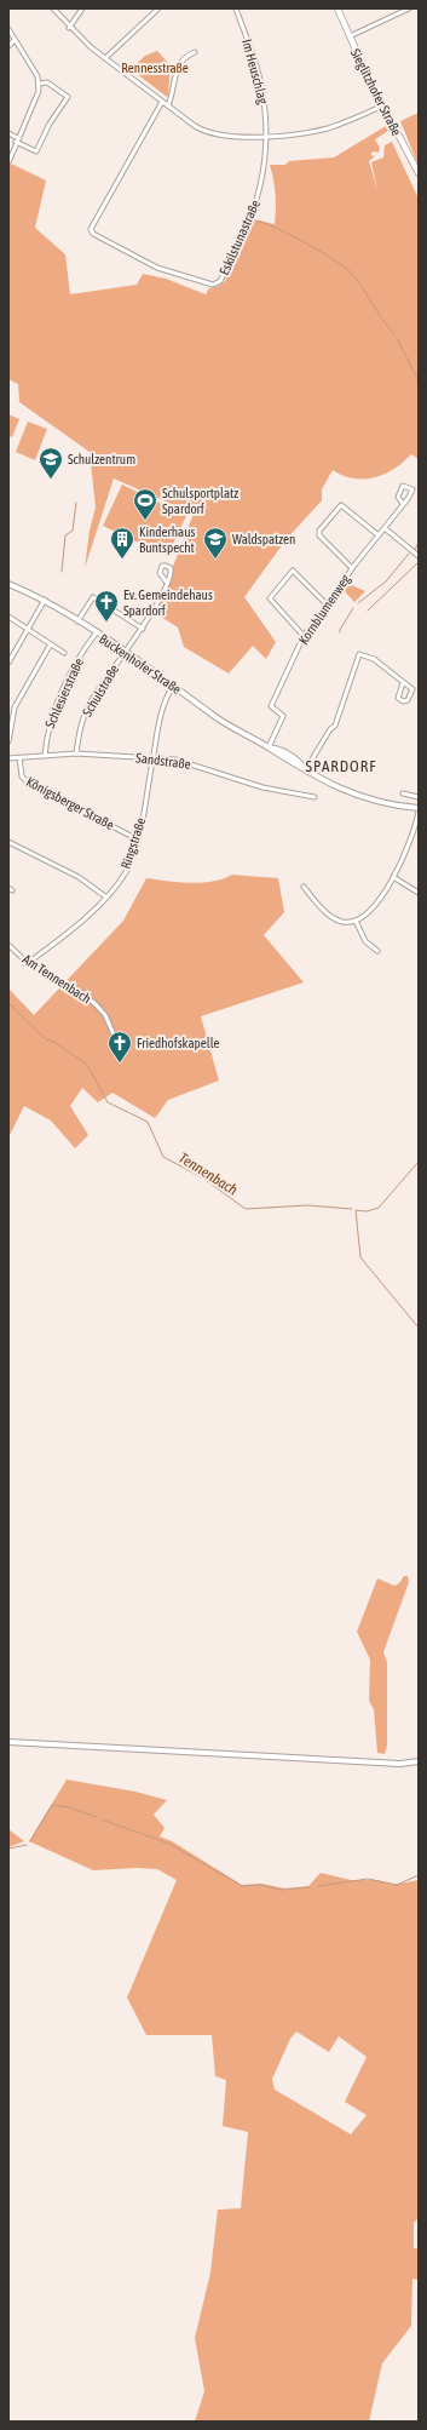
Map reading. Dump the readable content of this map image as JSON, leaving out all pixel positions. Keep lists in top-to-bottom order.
{
  "streets": {
    "main road": ["Sieglitzhofer Straße"],
    "street": [
      "Im Heuschlag",
      "Eskilstunastraße",
      "Kornblumenweg",
      "Buckenhofer Straße",
      "Schulstraße",
      "Schlesierstraße",
      "Sandstraße",
      "Königsberger Straße",
      "Ringstraße",
      "Am Tennenbach"
    ]
  },
  "crossings": [
    ["Im Heuschlag", "Eskilstunastraße"],
    ["Kornblumenweg", "Buckenhofer Straße"],
    ["Buckenhofer Straße", "Schulstraße"],
    ["Buckenhofer Straße", "Schlesierstraße"],
    ["Buckenhofer Straße", "Ringstraße"],
    ["Schulstraße", "Sandstraße"],
    ["Schlesierstraße", "Sandstraße"],
    ["Sandstraße", "Königsberger Straße"],
    ["Sandstraße", "Ringstraße"],
    ["Königsberger Straße", "Ringstraße"],
    ["Ringstraße", "Am Tennenbach"]
  ],
  "districts": ["SPARDORF"],
  "water": ["Tennenbach"],
  "parks": ["Rennesstraße"],
  "places": {
    "school or university": ["Schulzentrum", "Waldspatzen"],
    "sports": ["Schulsportplatz Spardorf"],
    "building": ["Kinderhaus Buntspecht"],
    "church": ["Ev. Gemeindehaus Spardorf", "Friedhofskapelle"]
  }
}
